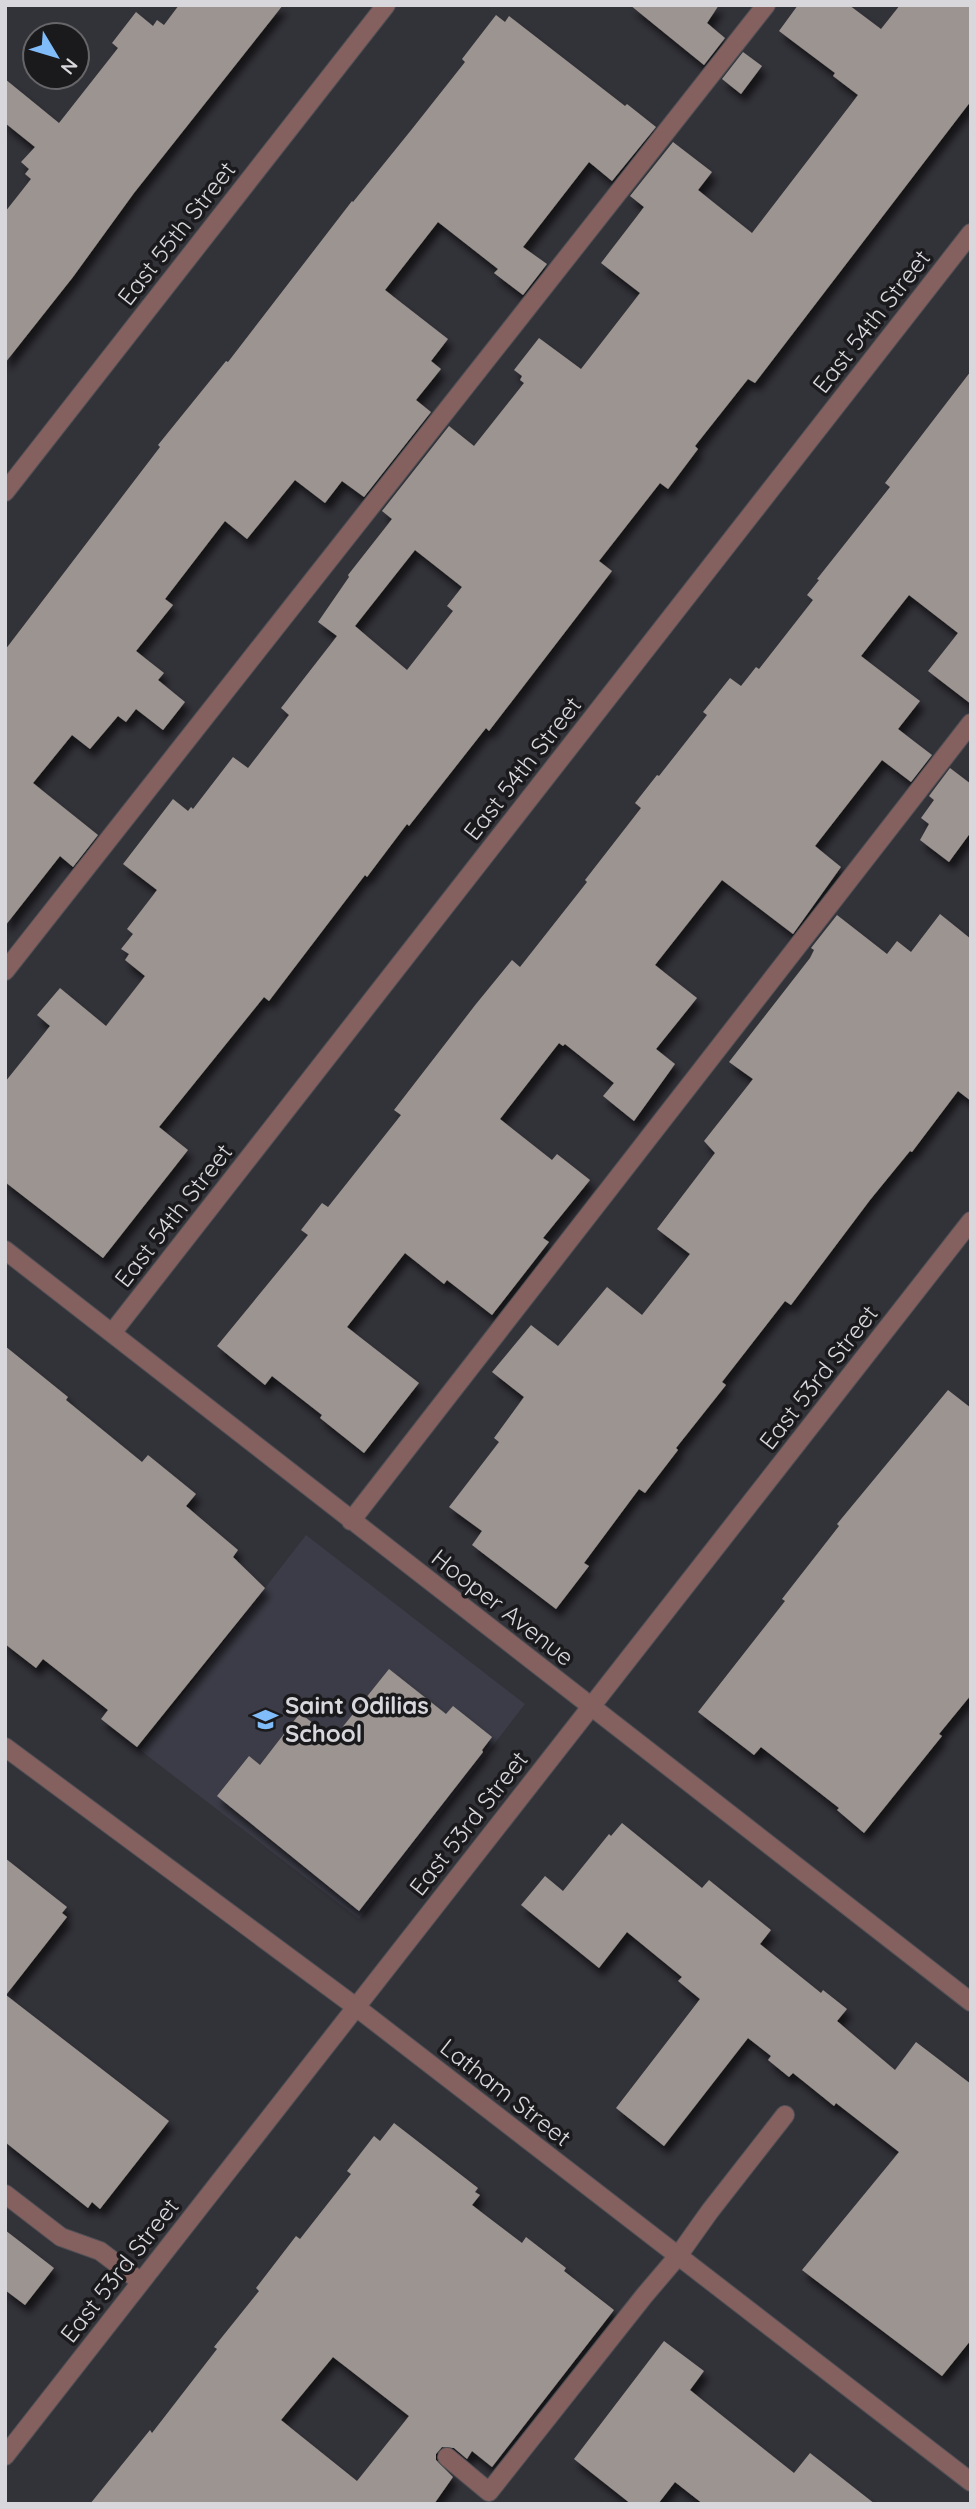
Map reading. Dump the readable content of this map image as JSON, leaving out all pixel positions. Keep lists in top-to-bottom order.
{
  "streets": {
    "street": [
      "East 55th Street",
      "East 54th Street",
      "East 53rd Street",
      "Hooper Avenue",
      "Latham Street"
    ]
  },
  "crossings": [
    ["East 54th Street", "Hooper Avenue"],
    ["East 53rd Street", "Hooper Avenue"],
    ["East 53rd Street", "Latham Street"]
  ],
  "places": {
    "school or university": ["Saint Odilias School"]
  },
  "north": "bottom right"
}
